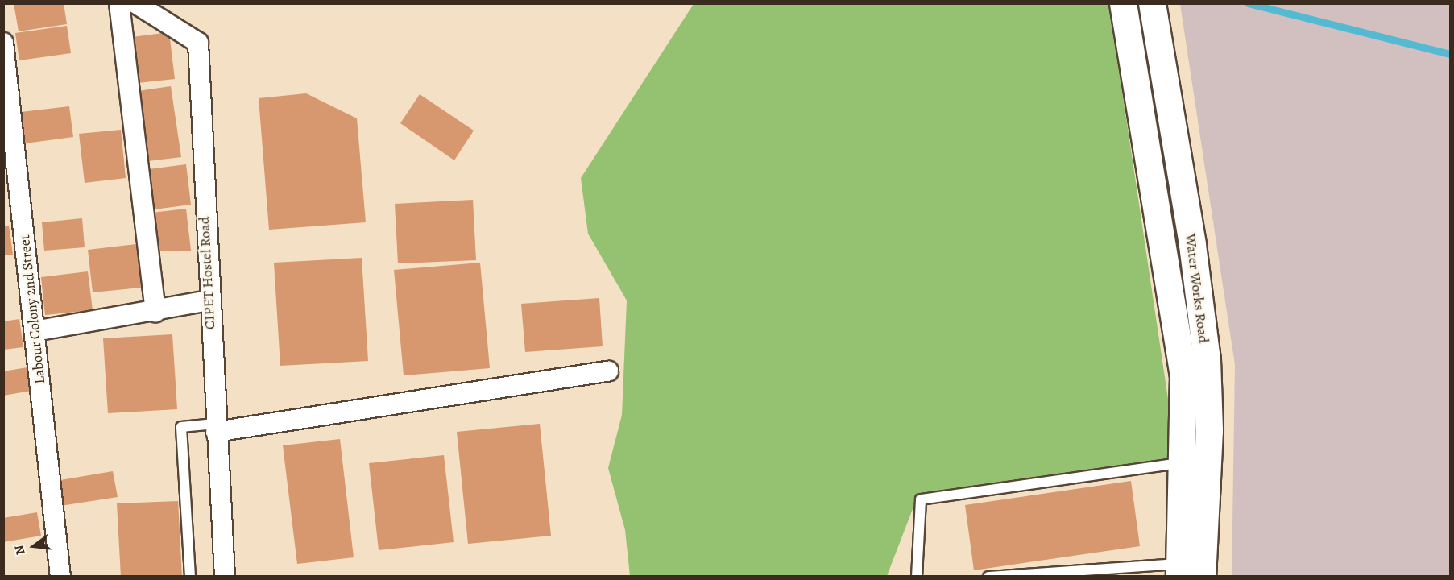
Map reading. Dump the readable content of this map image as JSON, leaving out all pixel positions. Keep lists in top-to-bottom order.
{
  "streets": {
    "main road": ["Water Works Road"],
    "street": ["CIPET Hostel Road", "Labour Colony 2nd Street"]
  },
  "north": "left"
}
